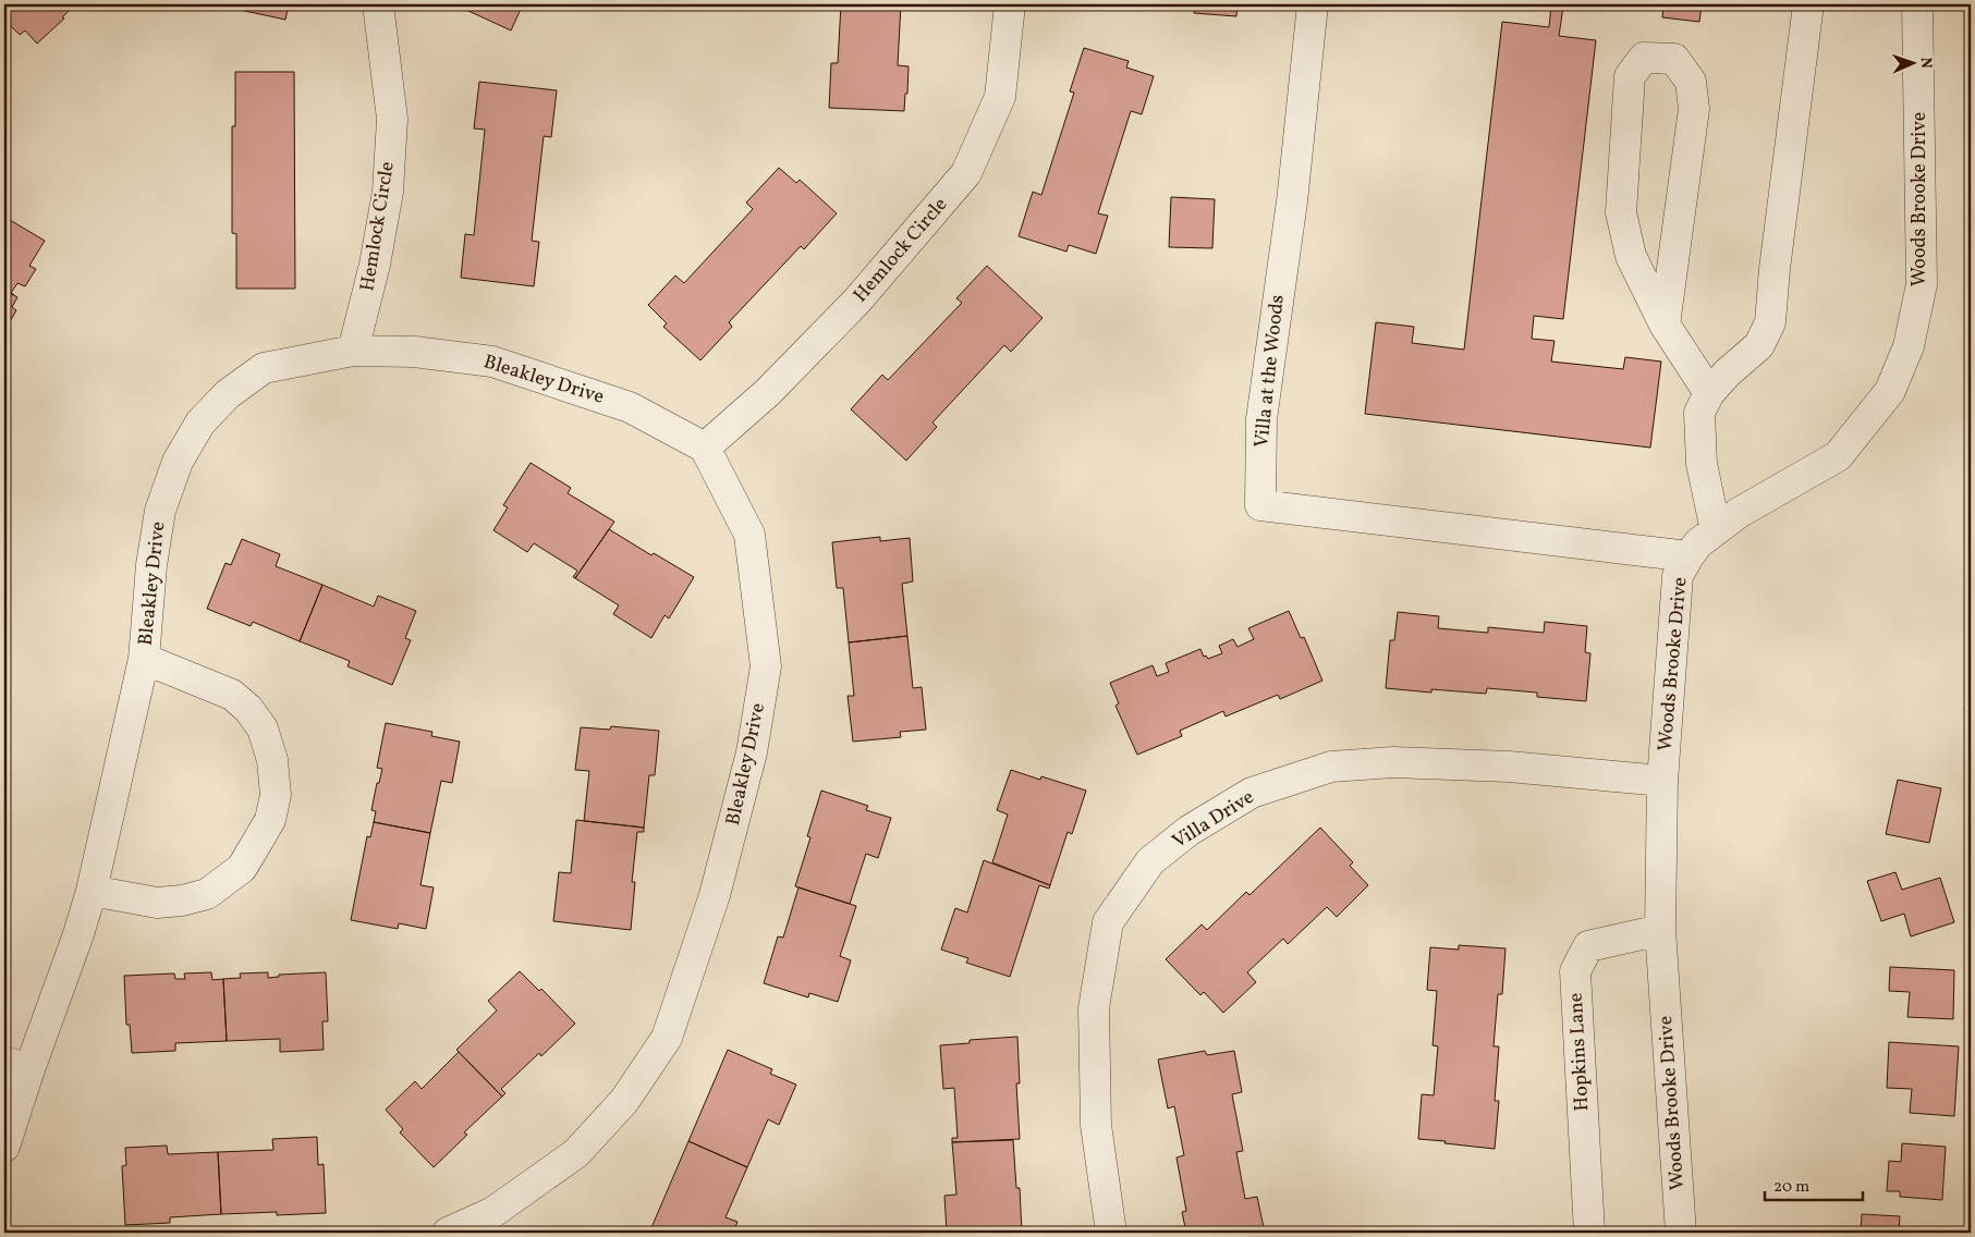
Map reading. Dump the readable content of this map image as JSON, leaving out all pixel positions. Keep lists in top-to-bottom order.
{
  "streets": {
    "street": [
      "Woods Brooke Drive",
      "Hemlock Circle",
      "Villa at the Woods",
      "Bleakley Drive",
      "Villa Drive",
      "Hopkins Lane"
    ]
  },
  "crossings": [
    ["Woods Brooke Drive", "Villa at the Woods"],
    ["Woods Brooke Drive", "Villa Drive"],
    ["Woods Brooke Drive", "Hopkins Lane"],
    ["Hemlock Circle", "Bleakley Drive"]
  ],
  "scale_bar": "20 m",
  "north": "right"
}
